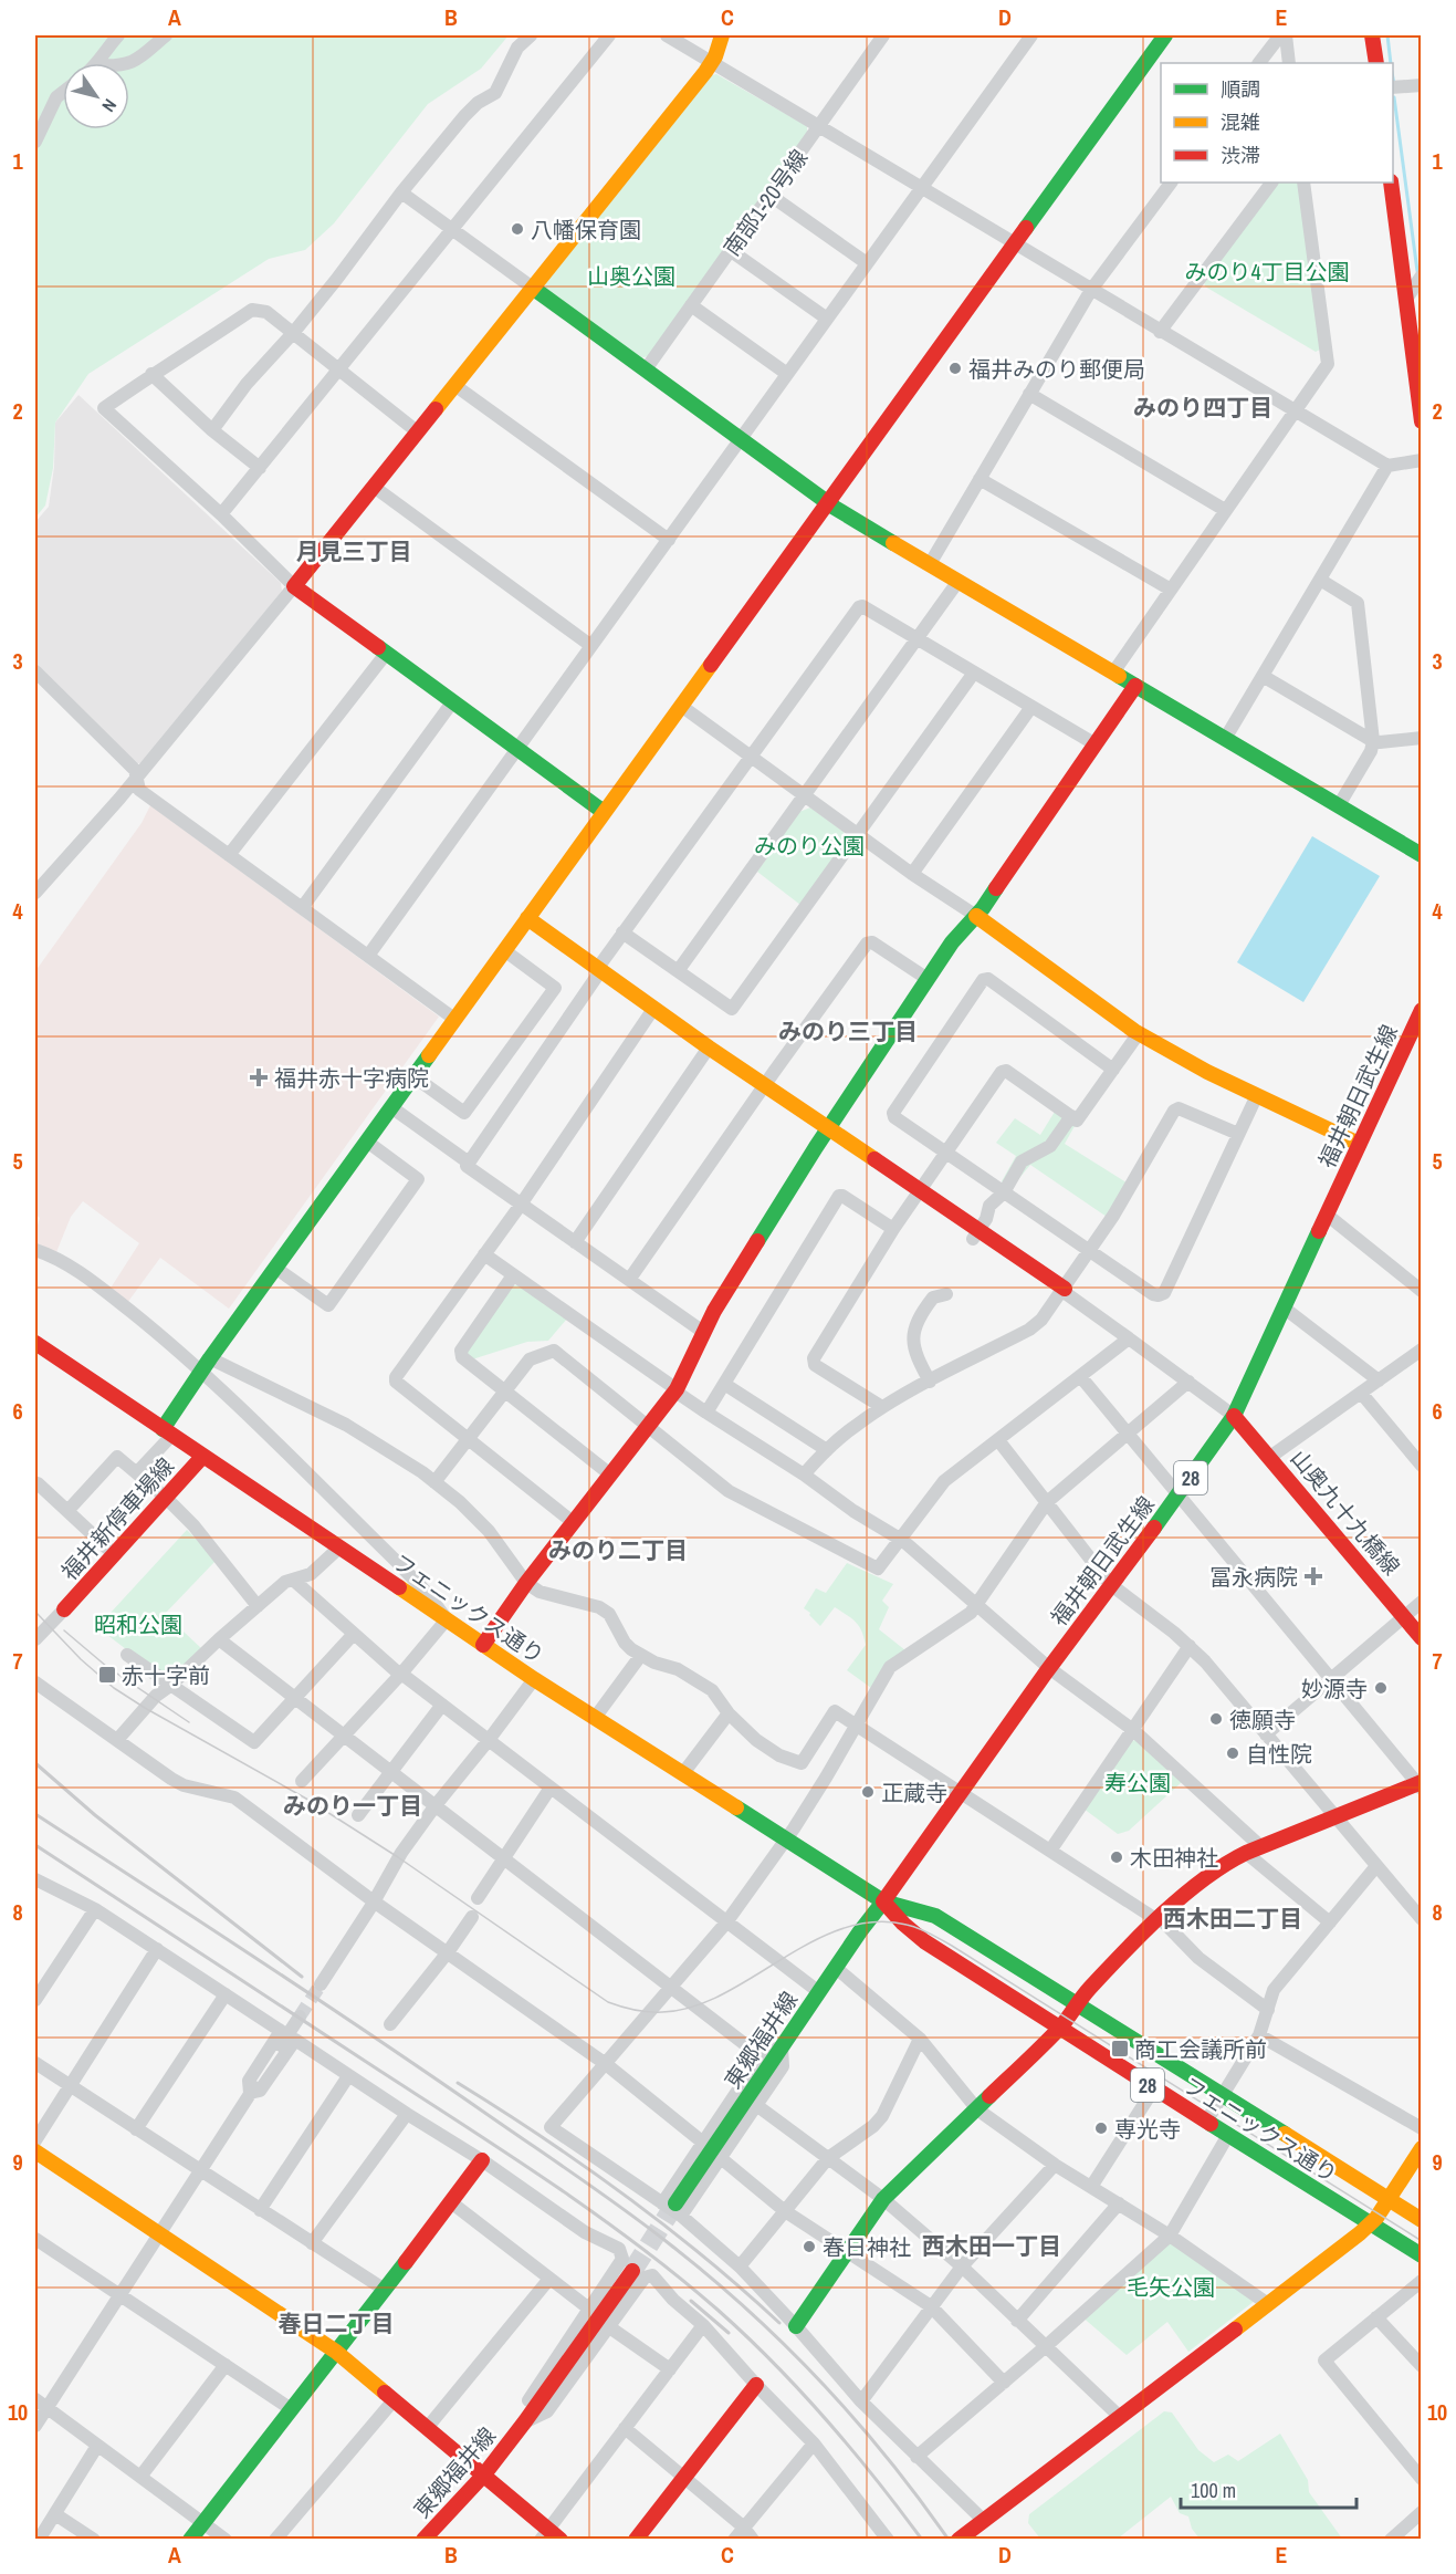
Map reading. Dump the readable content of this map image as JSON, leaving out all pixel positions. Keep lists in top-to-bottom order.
{
  "streets": {
    "street": [
      "南部1-20号線",
      "福井朝日武生線",
      "28",
      "山奥九十九橋線",
      "福井新停車場線",
      "フェニックス通り",
      "東郷福井線"
    ]
  },
  "crossings": [
    ["福井朝日武生線", "山奥九十九橋線"],
    ["福井朝日武生線", "フェニックス通り"],
    ["福井朝日武生線", "東郷福井線"],
    ["福井新停車場線", "フェニックス通り"],
    ["フェニックス通り", "東郷福井線"]
  ],
  "districts": [
    "みのり四丁目",
    "月見三丁目",
    "みのり三丁目",
    "みのり二丁目",
    "みのり一丁目",
    "西木田二丁目",
    "西木田一丁目",
    "春日二丁目"
  ],
  "parks": [
    "みのり4丁目公園",
    "山奥公園",
    "みのり公園",
    "昭和公園",
    "寿公園",
    "毛矢公園"
  ],
  "places": {
    "other": [
      "八幡保育園",
      "福井みのり郵便局",
      "妙源寺",
      "徳願寺",
      "自性院",
      "正蔵寺",
      "木田神社",
      "専光寺",
      "春日神社"
    ],
    "health": ["福井赤十字病院", "冨永病院"],
    "transit": ["赤十字前", "商工会議所前"]
  },
  "legend": ["順調", "混雑", "渋滞"],
  "scale_bar": "100 m",
  "north": "bottom right",
  "grid": {
    "columns": [
      "A",
      "B",
      "C",
      "D",
      "E"
    ],
    "rows": [
      "1",
      "2",
      "3",
      "4",
      "5",
      "6",
      "7",
      "8",
      "9",
      "10"
    ]
  }
}
